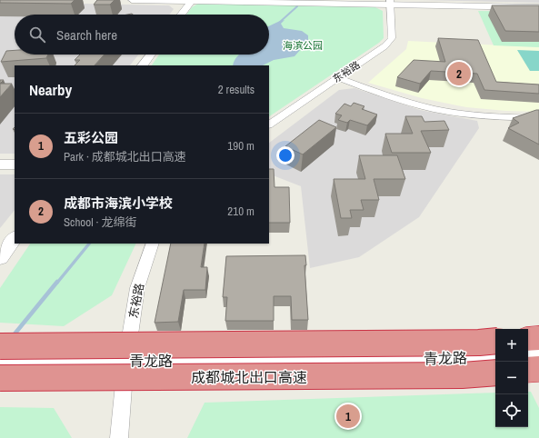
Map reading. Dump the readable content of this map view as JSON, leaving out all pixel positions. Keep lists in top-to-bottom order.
{
  "streets": {
    "highway": ["成都城北出口高速"],
    "street": ["东裕路", "青龙路"]
  },
  "crossings": [
    ["东裕路", "青龙路"]
  ],
  "parks": ["海滨公园"],
  "page": {
    "search": "Search here",
    "pins": ["2", "1"],
    "heading": ["Nearby", "2 results"],
    "list": [
      {
        "mark": "1",
        "name": "五彩公园",
        "note": "Park · 成都城北出口高速",
        "value": "190 m"
      },
      {
        "mark": "2",
        "name": "成都市海滨小学校",
        "note": "School · 龙绵街",
        "value": "210 m"
      }
    ],
    "map_buttons": ["+", "−"]
  }
}
